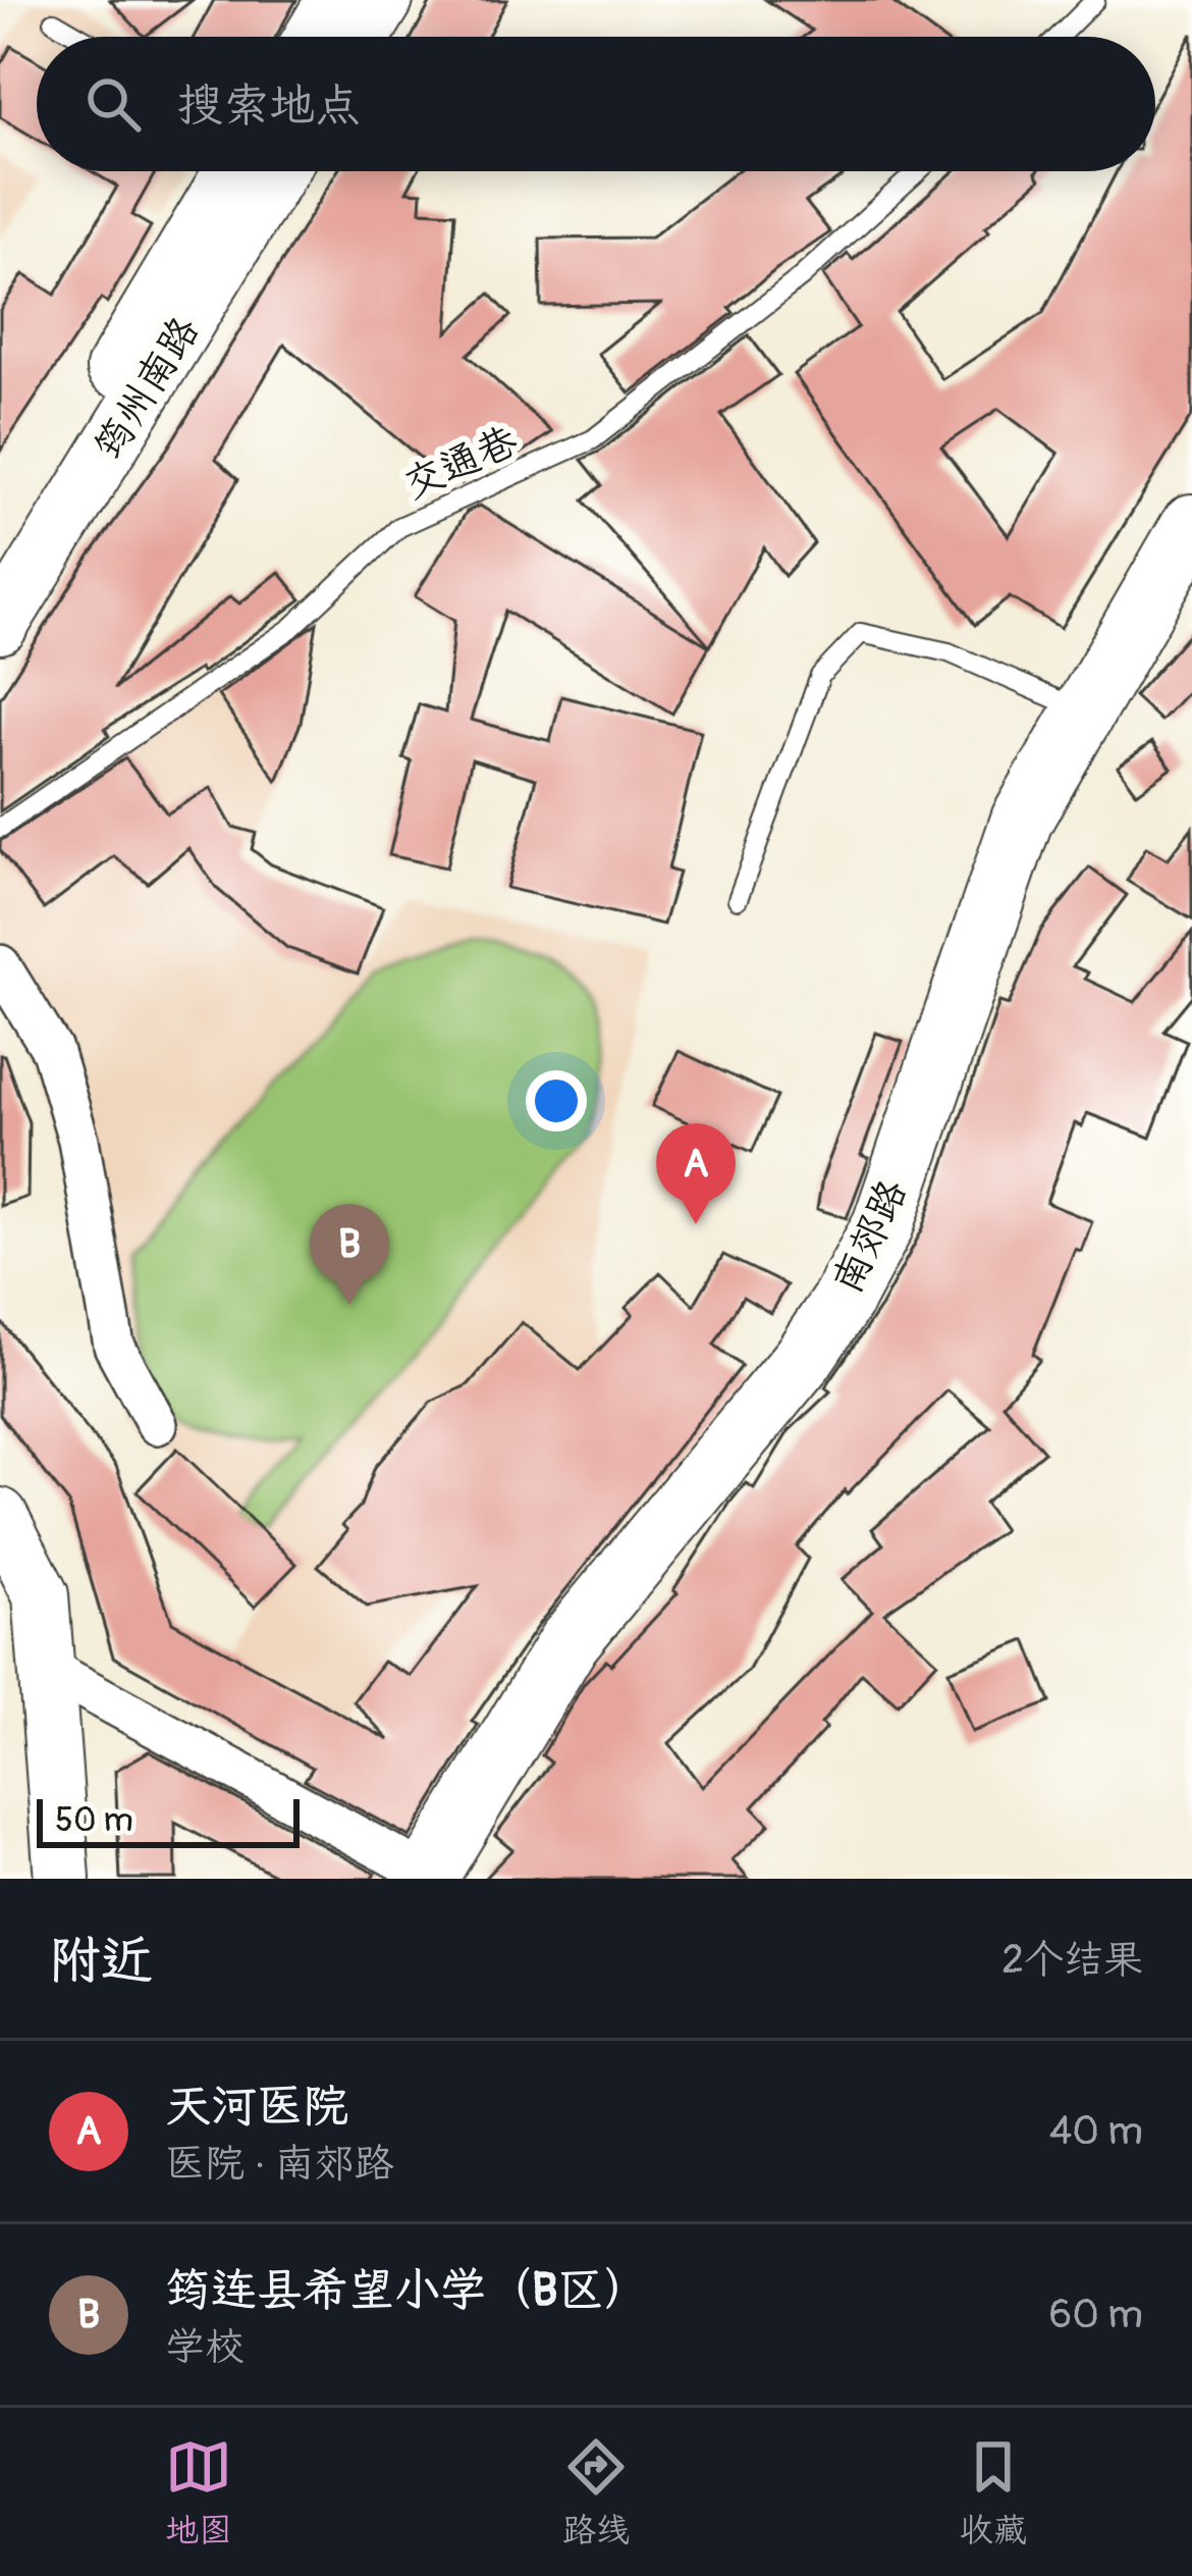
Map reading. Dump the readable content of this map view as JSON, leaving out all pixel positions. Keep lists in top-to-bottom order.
{
  "streets": {
    "main road": ["筠州南路", "南郊路"],
    "lane": ["交通巷"]
  },
  "scale_bar": "50 m",
  "page": {
    "search": "搜索地点",
    "pins": ["A", "B"],
    "scale": "50 m",
    "heading": ["附近", "2个结果"],
    "list": [
      {
        "mark": "A",
        "name": "天河医院",
        "note": "医院 · 南郊路",
        "value": "40 m"
      },
      {
        "mark": "B",
        "name": "筠连县希望小学（B区）",
        "note": "学校",
        "value": "60 m"
      }
    ],
    "nav": ["地图", "路线", "收藏"]
  }
}
